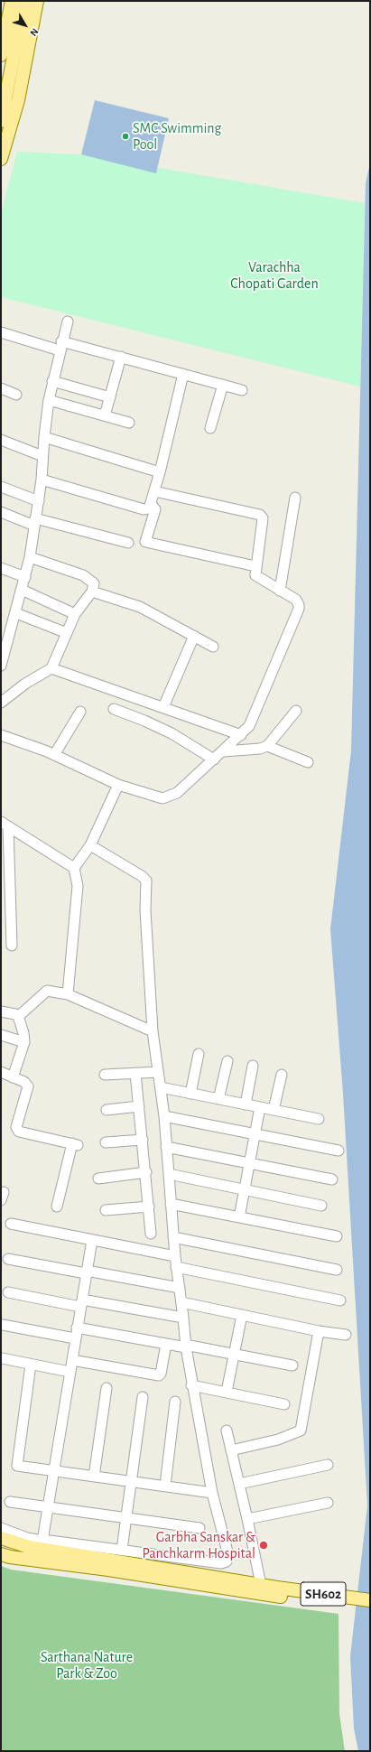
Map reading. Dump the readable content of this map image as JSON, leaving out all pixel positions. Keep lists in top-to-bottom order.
{
  "streets": {
    "main road": ["SH602"]
  },
  "parks": ["Varachha Chopati Garden", "Sarthana Nature Park & Zoo"],
  "places": ["SMC Swimming Pool", "Garbha Sanskar & Panchkarm Hospital"],
  "north": "bottom right"
}
